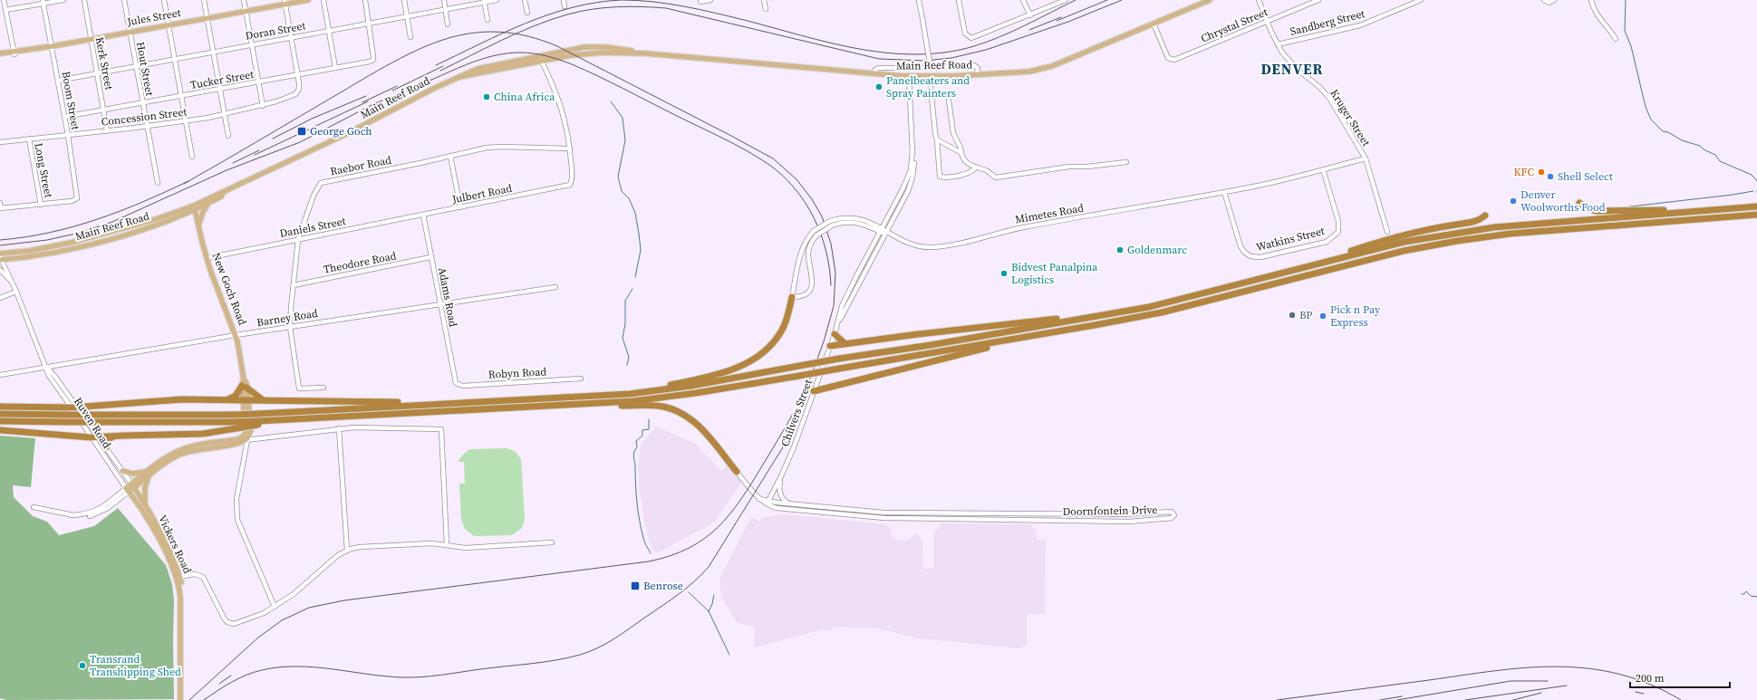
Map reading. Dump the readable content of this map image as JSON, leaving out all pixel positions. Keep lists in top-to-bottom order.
{
  "streets": {
    "main road": [
      "Jules Street",
      "Main Reef Road",
      "New Goch Road",
      "Vickers Road"
    ],
    "street": [
      "Sandberg Street",
      "Chrystal Street",
      "Doran Street",
      "Kerk Street",
      "Hout Street",
      "Tucker Street",
      "Boom Street",
      "Concession Street",
      "Kruger Street",
      "Raebor Road",
      "Long Street",
      "Julbert Road",
      "Mimetes Road",
      "Daniels Street",
      "Watkins Street",
      "Theodore Road",
      "Adams Road",
      "Barney Road",
      "Robyn Road",
      "Chilvers Street",
      "Ruven Road",
      "Doornfontein Drive"
    ]
  },
  "crossings": [
    ["Jules Street", "Kerk Street"],
    ["Jules Street", "Hout Street"],
    ["Jules Street", "Boom Street"],
    ["Sandberg Street", "Kruger Street"],
    ["Chrystal Street", "Main Reef Road"],
    ["Chrystal Street", "Kruger Street"],
    ["Doran Street", "Kerk Street"],
    ["Doran Street", "Hout Street"],
    ["Doran Street", "Tucker Street"],
    ["Doran Street", "Boom Street"],
    ["Kerk Street", "Tucker Street"],
    ["Kerk Street", "Concession Street"],
    ["Main Reef Road", "New Goch Road"],
    ["Main Reef Road", "Chilvers Street"],
    ["Main Reef Road", "Ruven Road"],
    ["Hout Street", "Tucker Street"],
    ["Hout Street", "Concession Street"],
    ["Tucker Street", "Boom Street"],
    ["Tucker Street", "Concession Street"],
    ["Boom Street", "Concession Street"],
    ["Boom Street", "Long Street"],
    ["Concession Street", "Long Street"],
    ["Kruger Street", "Mimetes Road"],
    ["Raebor Road", "Julbert Road"],
    ["Raebor Road", "Daniels Street"],
    ["Raebor Road", "Theodore Road"],
    ["Raebor Road", "Barney Road"],
    ["Julbert Road", "Daniels Street"],
    ["Julbert Road", "Adams Road"],
    ["Mimetes Road", "Watkins Street"],
    ["Mimetes Road", "Chilvers Street"],
    ["Daniels Street", "New Goch Road"],
    ["Daniels Street", "Adams Road"],
    ["Theodore Road", "Adams Road"],
    ["New Goch Road", "Barney Road"],
    ["Adams Road", "Barney Road"],
    ["Adams Road", "Robyn Road"],
    ["Barney Road", "Ruven Road"],
    ["Chilvers Street", "Doornfontein Drive"],
    ["Ruven Road", "Vickers Road"]
  ],
  "districts": ["DENVER"],
  "places": {
    "other": [
      "Panelbeaters and Spray Painters",
      "China Africa",
      "KFC",
      "Shell Select",
      "Denver Woolworths Food",
      "Goldenmarc",
      "Bidvest Panalpina Logistics",
      "BP",
      "Pick n Pay Express",
      "Transrand Transhipping Shed"
    ],
    "transit": ["George Goch", "Benrose"]
  },
  "scale_bar": "200 m"
}
